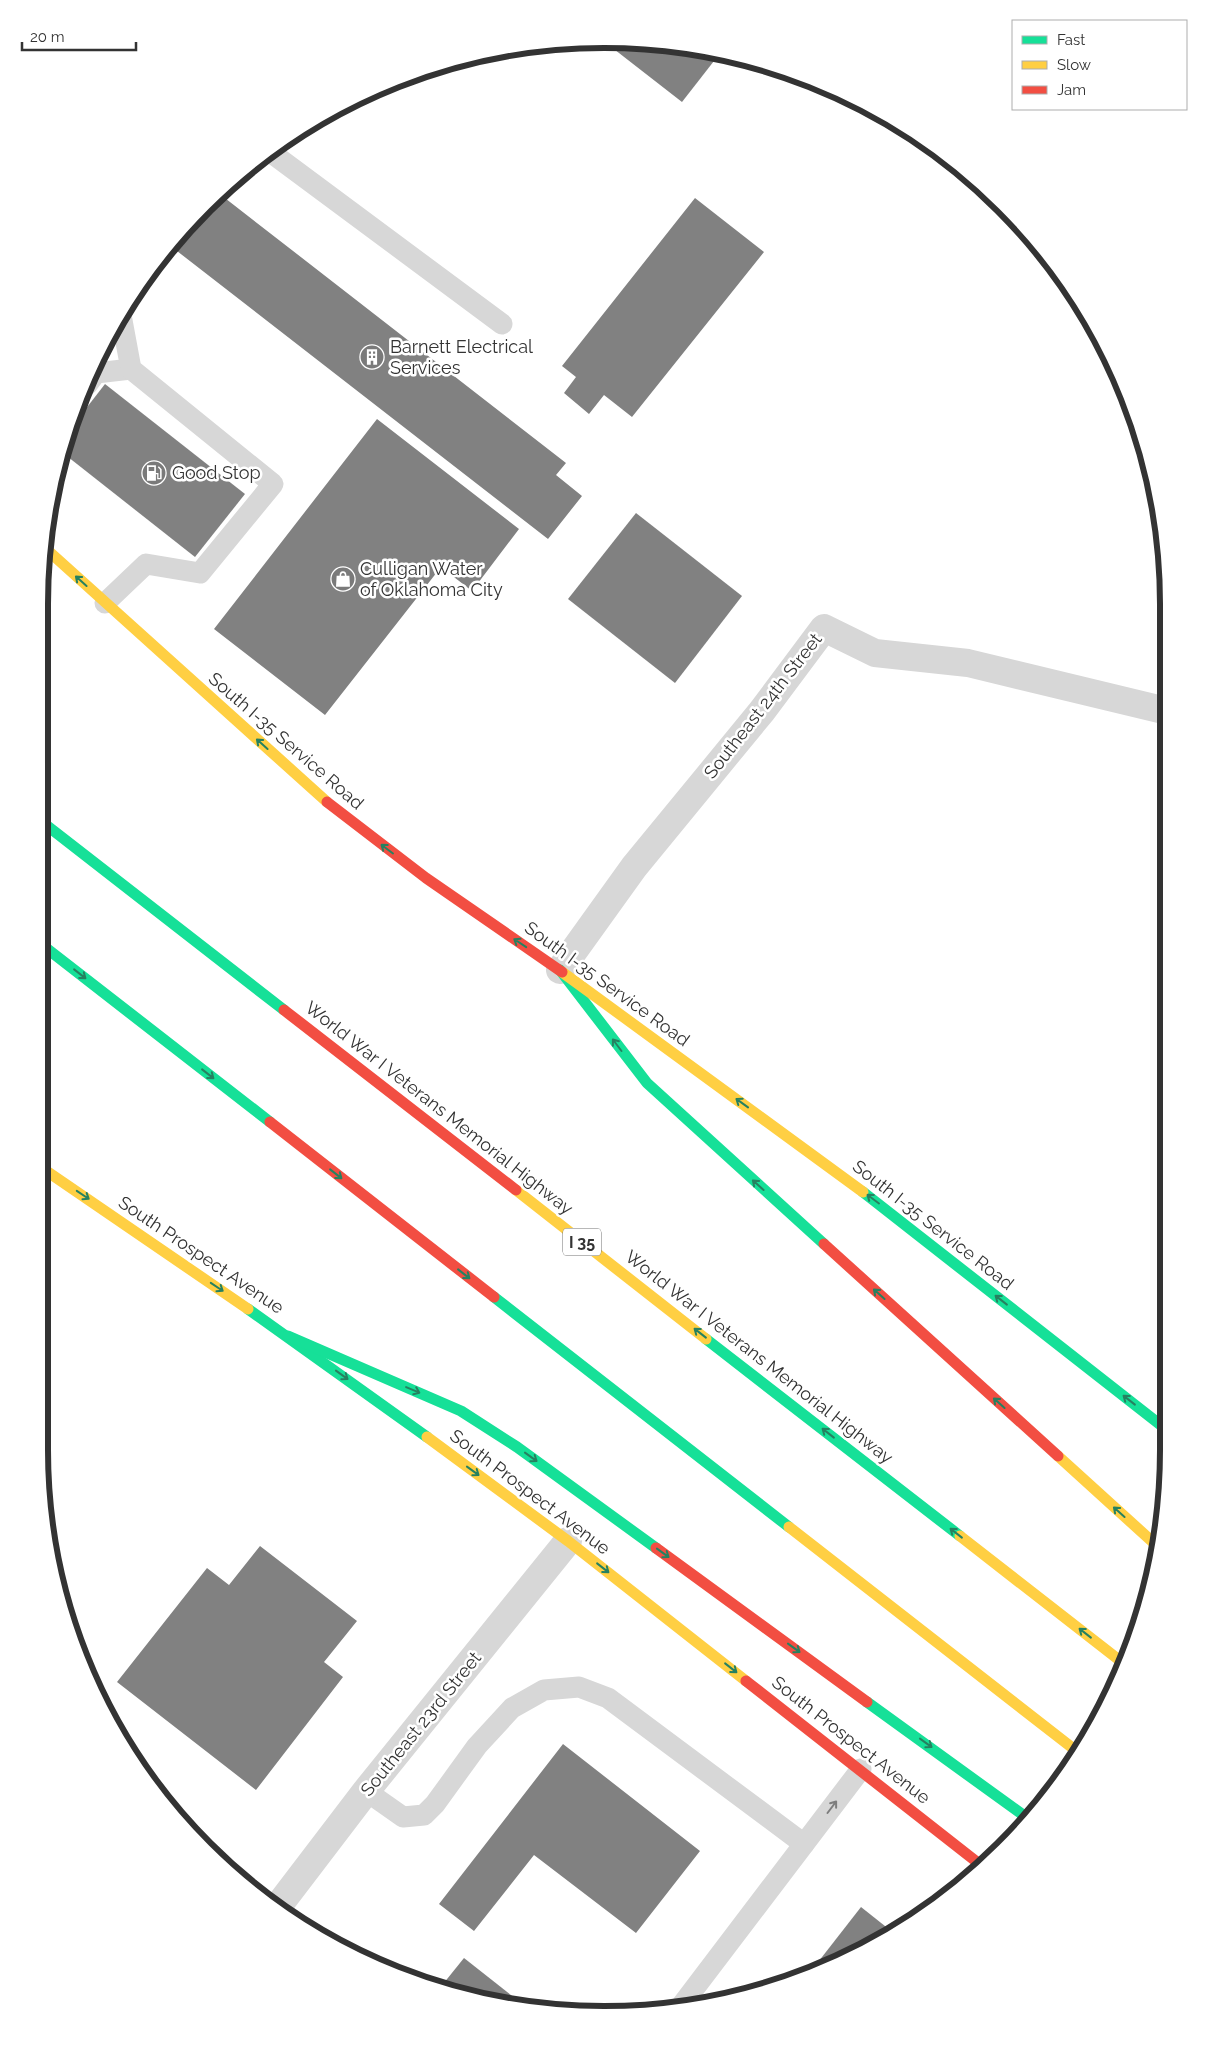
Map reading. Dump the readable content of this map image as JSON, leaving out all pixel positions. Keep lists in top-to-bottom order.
{
  "streets": {
    "main road": [
      "South I-35 Service Road",
      "World War I Veterans Memorial Highway",
      "I 35",
      "South Prospect Avenue"
    ],
    "street": ["Southeast 24th Street", "Southeast 23rd Street"]
  },
  "crossings": [
    ["Southeast 24th Street", "South I-35 Service Road"],
    ["South Prospect Avenue", "Southeast 23rd Street"]
  ],
  "places": {
    "building": ["Barnett Electrical Services"],
    "fuel station": ["Good Stop"],
    "shop": ["Culligan Water of Oklahoma City"]
  },
  "legend": ["Fast", "Slow", "Jam"],
  "scale_bar": "20 m"
}
